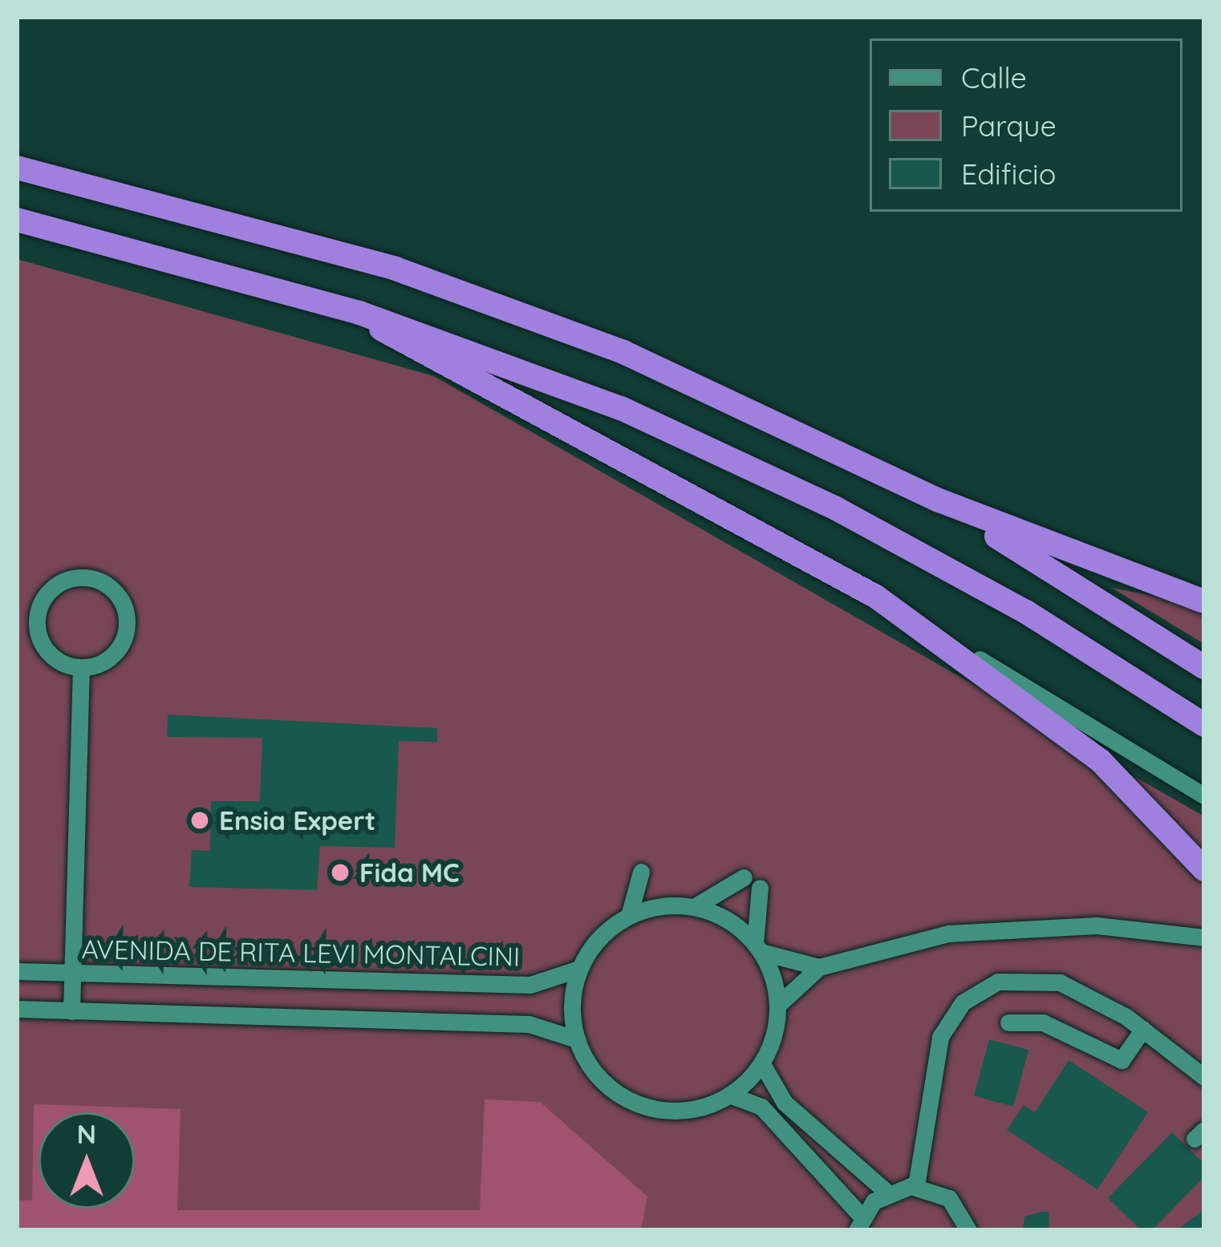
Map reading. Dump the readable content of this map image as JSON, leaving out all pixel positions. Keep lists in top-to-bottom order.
{
  "streets": {
    "street": ["AVENIDA DE RITA LEVI MONTALCINI"]
  },
  "places": ["Ensia Expert", "Fida MC"],
  "legend": ["Calle", "Parque", "Edificio"],
  "north": "top"
}
